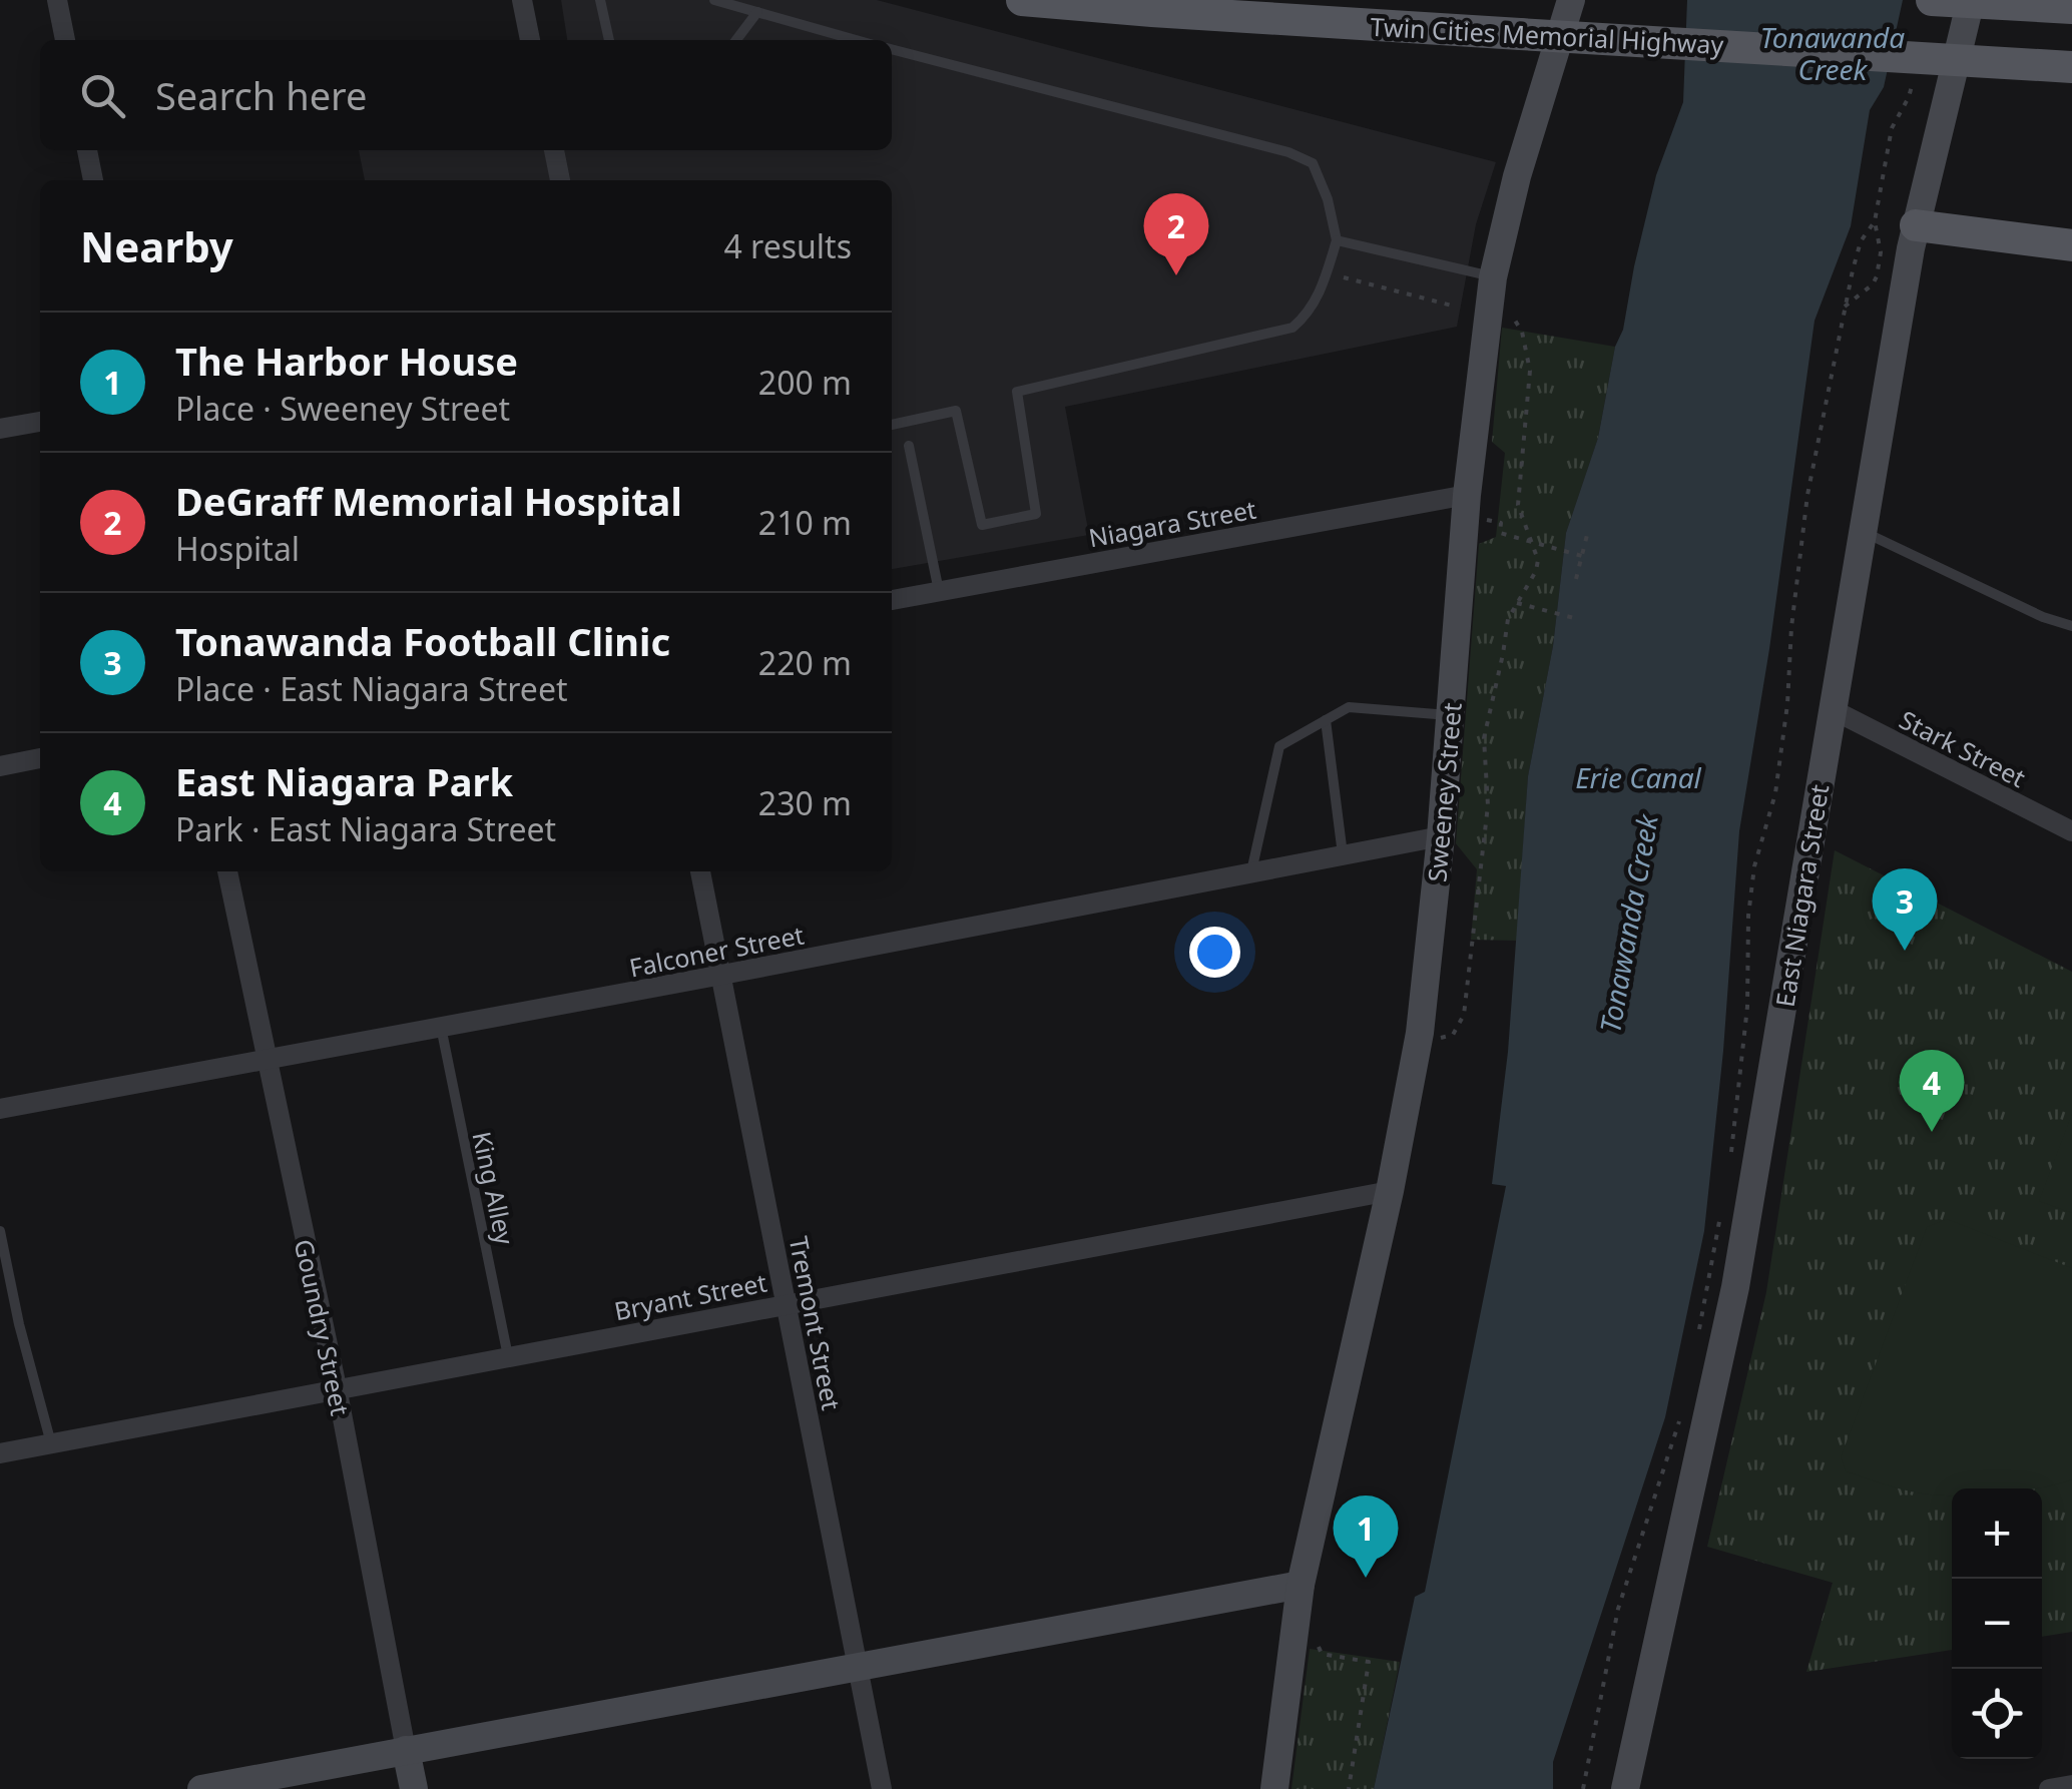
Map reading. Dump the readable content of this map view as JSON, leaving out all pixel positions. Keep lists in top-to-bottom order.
{
  "streets": {
    "main road": ["Twin Cities Memorial Highway"],
    "street": [
      "Niagara Street",
      "Stark Street",
      "Sweeney Street",
      "East Niagara Street",
      "Falconer Street",
      "Bryant Street",
      "Tremont Street",
      "Goundry Street"
    ],
    "lane": ["King Alley"]
  },
  "crossings": [
    ["Niagara Street", "Sweeney Street"],
    ["Stark Street", "East Niagara Street"],
    ["Sweeney Street", "Falconer Street"],
    ["Sweeney Street", "Bryant Street"],
    ["Falconer Street", "King Alley"],
    ["Falconer Street", "Tremont Street"],
    ["Falconer Street", "Goundry Street"],
    ["King Alley", "Bryant Street"],
    ["Bryant Street", "Tremont Street"],
    ["Bryant Street", "Goundry Street"]
  ],
  "water": ["Tonawanda Creek", "Erie Canal"],
  "page": {
    "search": "Search here",
    "heading": ["Nearby", "4 results"],
    "pins": [
      "2",
      "3",
      "4",
      "1"
    ],
    "list": [
      {
        "mark": "1",
        "name": "The Harbor House",
        "note": "Place · Sweeney Street",
        "value": "200 m"
      },
      {
        "mark": "2",
        "name": "DeGraff Memorial Hospital",
        "note": "Hospital",
        "value": "210 m"
      },
      {
        "mark": "3",
        "name": "Tonawanda Football Clinic",
        "note": "Place · East Niagara Street",
        "value": "220 m"
      },
      {
        "mark": "4",
        "name": "East Niagara Park",
        "note": "Park · East Niagara Street",
        "value": "230 m"
      }
    ],
    "map_buttons": ["+", "−"]
  }
}
